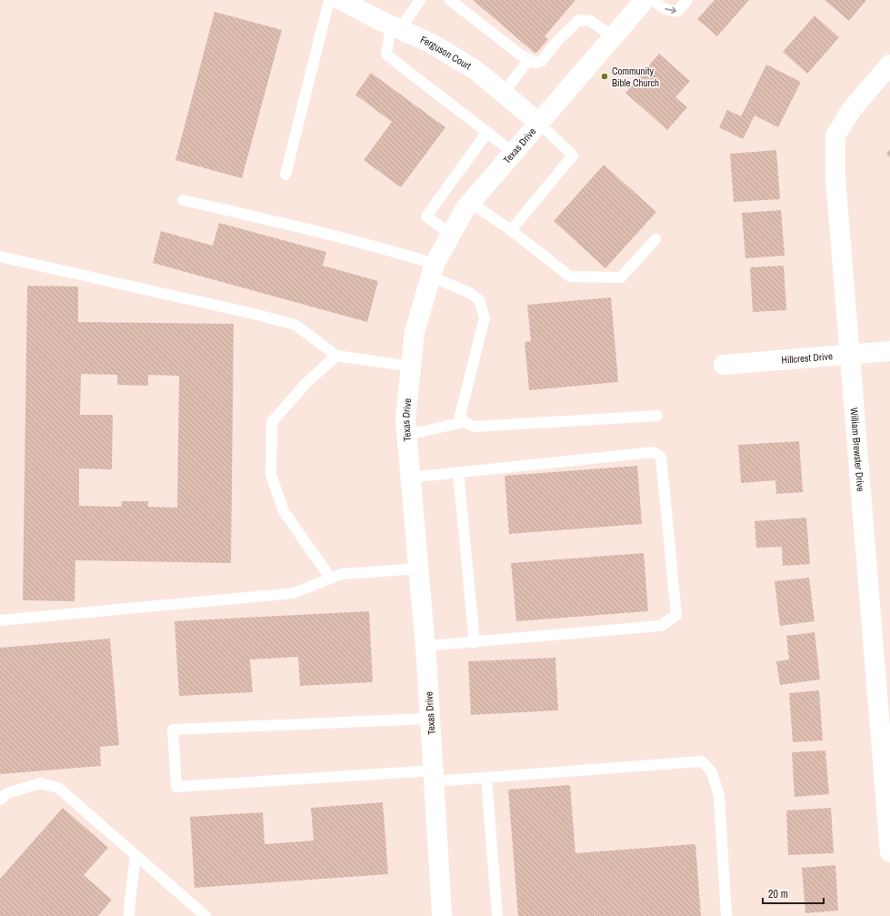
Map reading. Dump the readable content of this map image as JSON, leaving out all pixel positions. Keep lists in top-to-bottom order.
{
  "streets": {
    "street": [
      "Ferguson Court",
      "Texas Drive",
      "Hillcrest Drive",
      "William Brewster Drive"
    ]
  },
  "crossings": [
    ["Ferguson Court", "Texas Drive"],
    ["Hillcrest Drive", "William Brewster Drive"]
  ],
  "places": ["Community Bible Church"],
  "scale_bar": "20 m"
}
